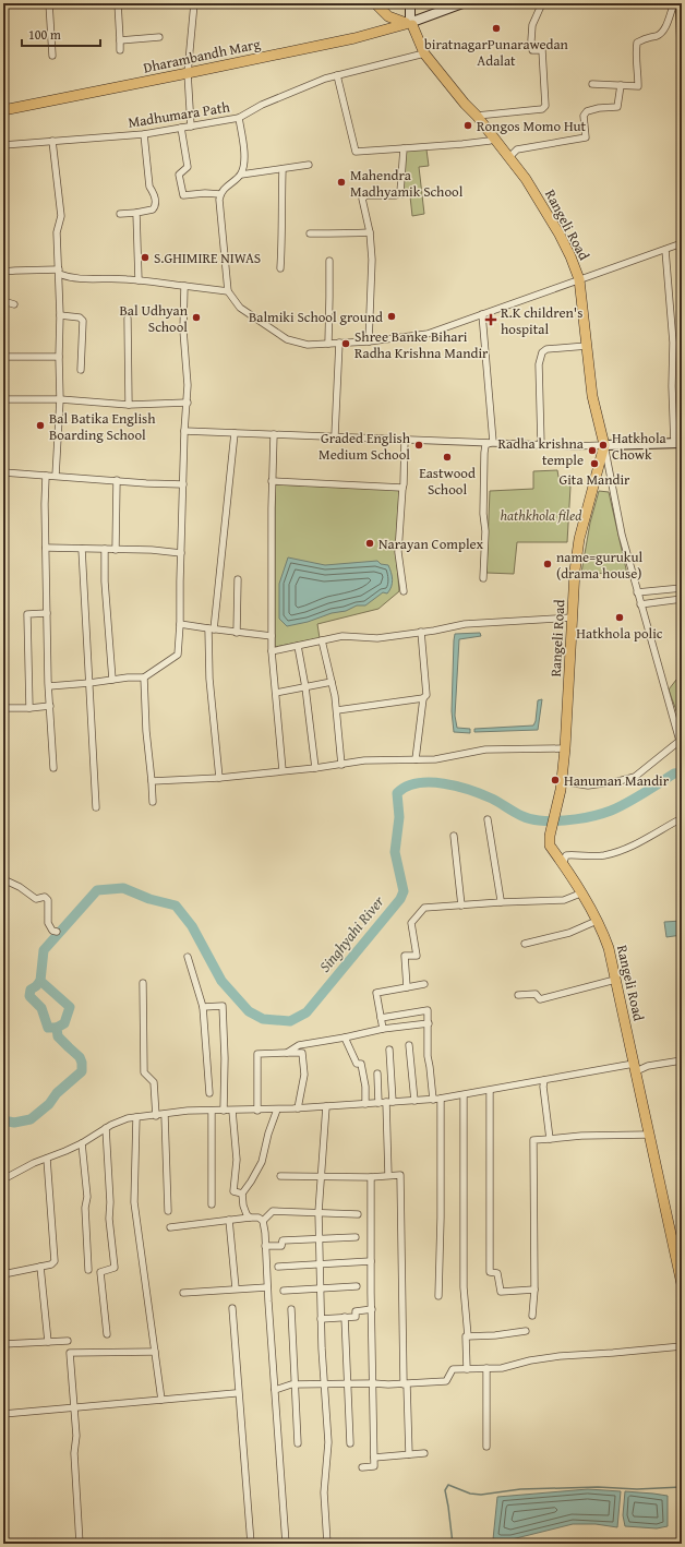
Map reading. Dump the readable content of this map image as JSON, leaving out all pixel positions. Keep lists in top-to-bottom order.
{
  "streets": {
    "main road": ["Dharambandh Marg", "Rangeli Road"],
    "street": ["Madhumara Path"]
  },
  "crossings": [
    ["Dharambandh Marg", "Rangeli Road"],
    ["Madhumara Path", "Rangeli Road"]
  ],
  "water": ["Singhyahi River"],
  "parks": ["hathkhola filed"],
  "places": {
    "other": [
      "biratnagarPunarawedan Adalat",
      "Rongos Momo Hut",
      "Mahendra Madhyamik School",
      "S.GHIMIRE NIWAS",
      "Balmiki School ground",
      "Bal Udhyan School",
      "Shree Banke Bihari Radha Krishna Mandir",
      "Bal Batika English Boarding School",
      "Graded English Medium School",
      "Hatkhola Chowk",
      "Radha krishna temple",
      "Eastwood School",
      "Gita Mandir",
      "Narayan Complex",
      "name=gurukul (drama house)",
      "Hatkhola polic",
      "Hanuman Mandir"
    ],
    "health": ["R.K children's hospital"]
  },
  "scale_bar": "100 m"
}
